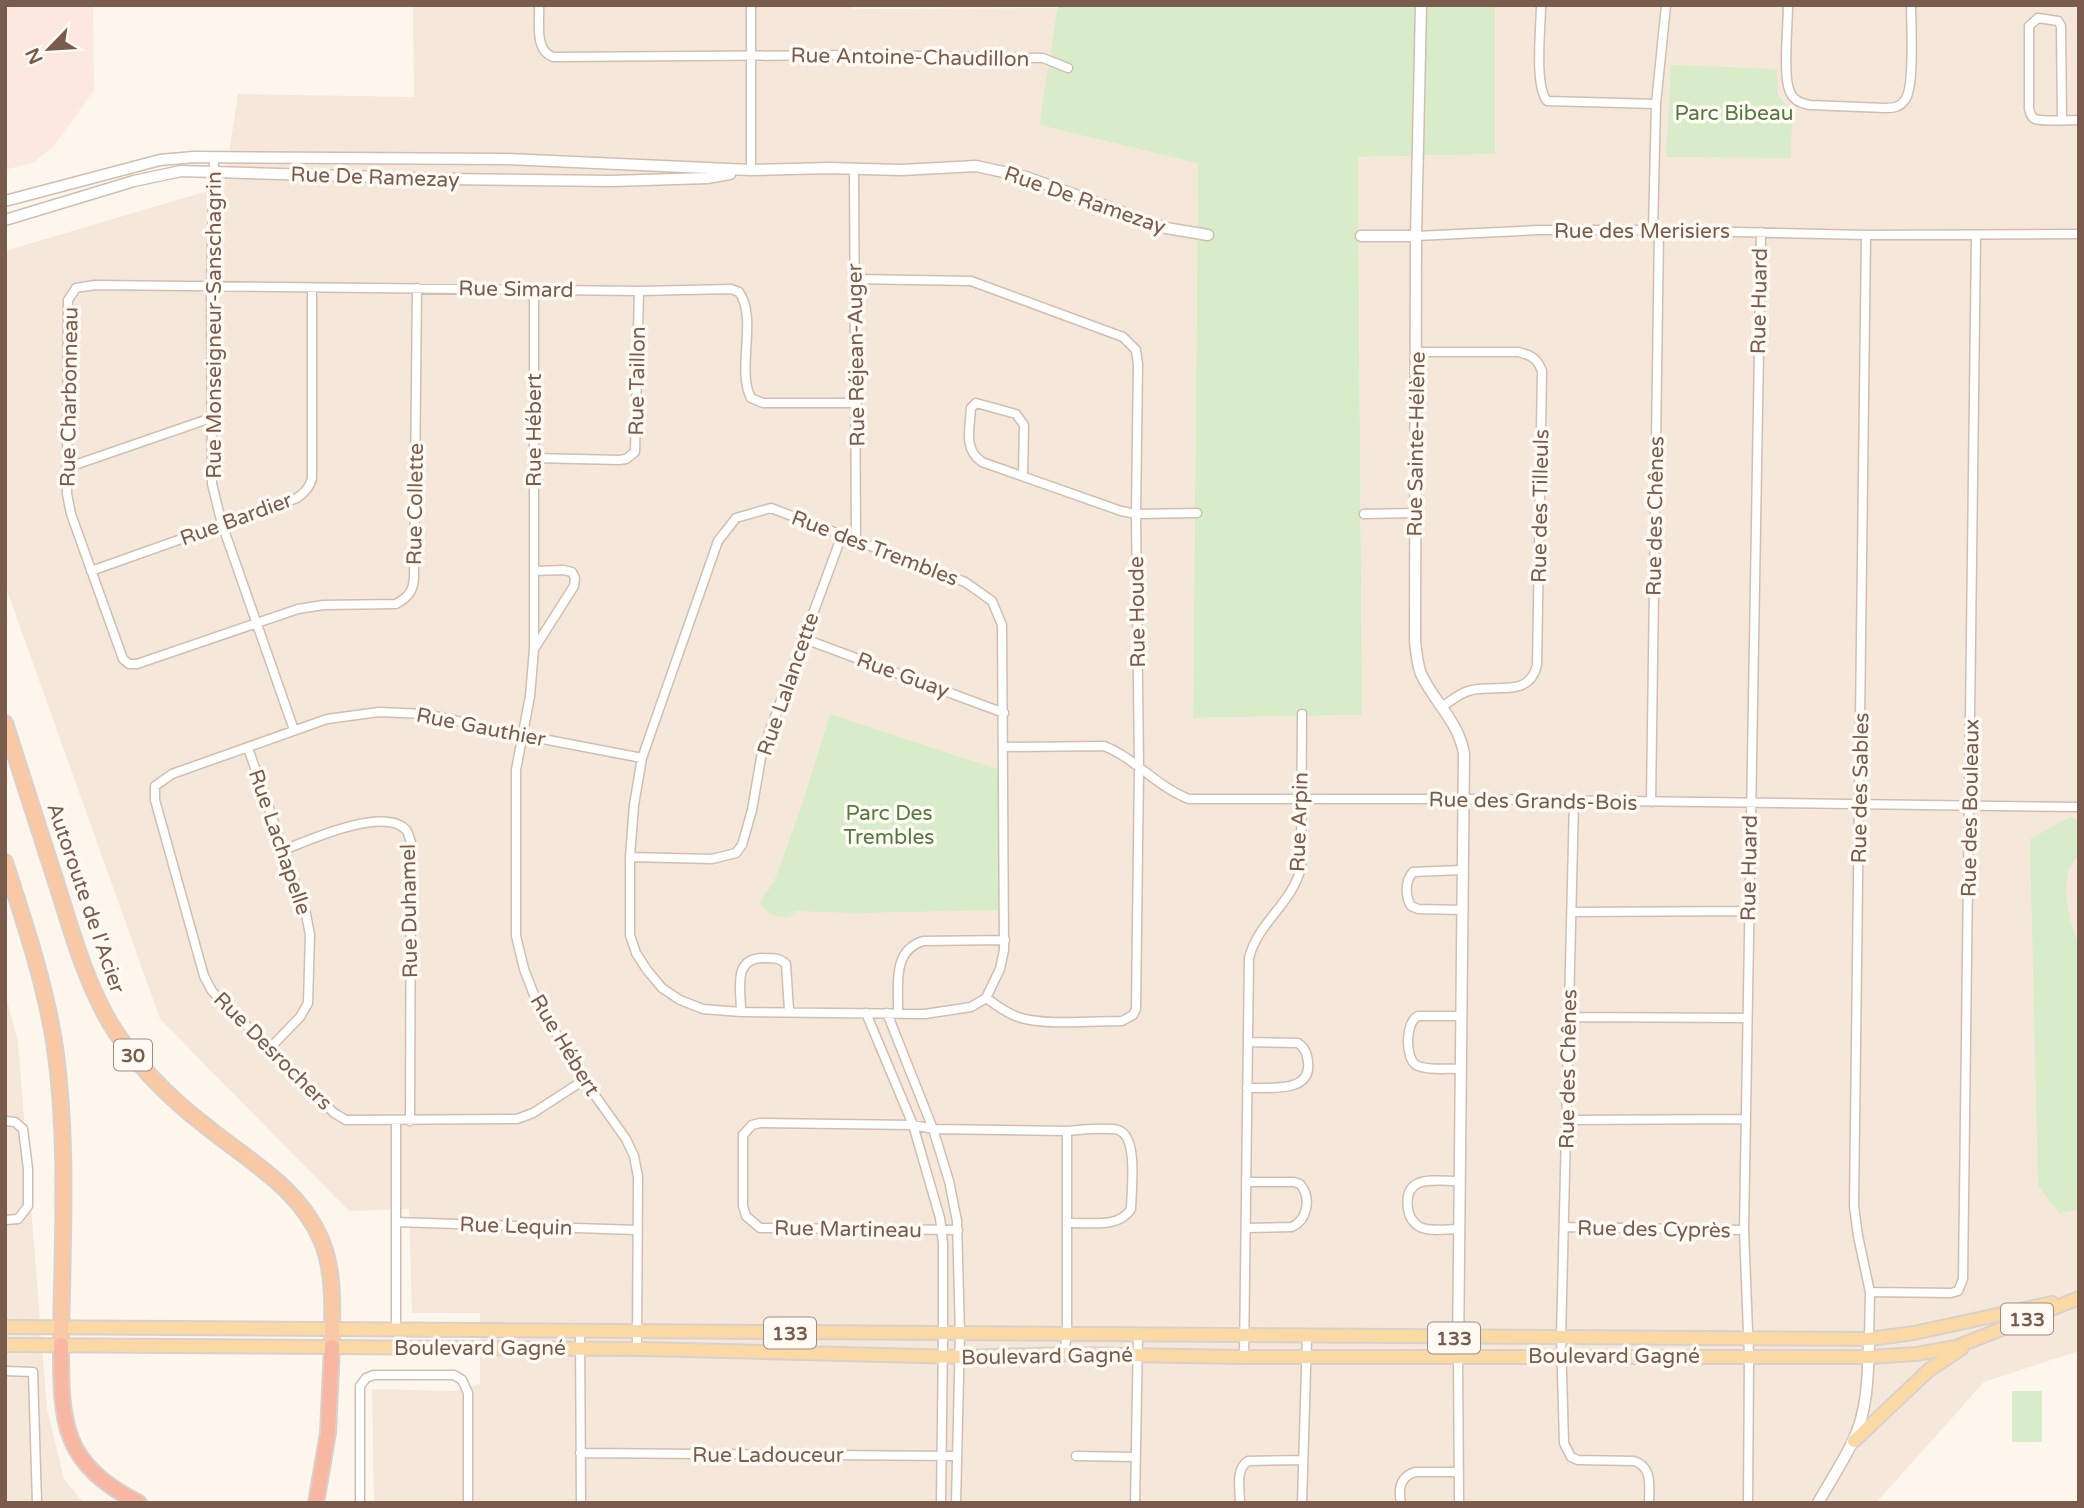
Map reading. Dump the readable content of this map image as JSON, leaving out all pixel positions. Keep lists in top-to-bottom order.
{
  "streets": {
    "highway": ["Autoroute de l'Acier", "30"],
    "main road": ["133", "Boulevard Gagné"],
    "street": [
      "Rue Antoine-Chaudillon",
      "Rue De Ramezay",
      "Rue des Merisiers",
      "Rue Simard",
      "Rue Huard",
      "Rue Monseigneur-Sanschagrin",
      "Rue Réjean-Auger",
      "Rue Taillon",
      "Rue Charbonneau",
      "Rue Hébert",
      "Rue Sainte-Hélène",
      "Rue Collette",
      "Rue des Tilleuls",
      "Rue des Chênes",
      "Rue Bardier",
      "Rue des Trembles",
      "Rue Houde",
      "Rue Guay",
      "Rue Lalancette",
      "Rue Gauthier",
      "Rue des Sables",
      "Rue des Grands-Bois",
      "Rue des Bouleaux",
      "Rue Arpin",
      "Rue Lachapelle",
      "Rue Duhamel",
      "Rue Desrochers",
      "Rue Lequin",
      "Rue Martineau",
      "Rue des Cyprès",
      "Rue Ladouceur"
    ]
  },
  "crossings": [
    ["Rue De Ramezay", "Rue Monseigneur-Sanschagrin"],
    ["Rue De Ramezay", "Rue Réjean-Auger"],
    ["Rue des Merisiers", "Rue Huard"],
    ["Rue des Merisiers", "Rue Sainte-Hélène"],
    ["Rue des Merisiers", "Rue des Chênes"],
    ["Rue des Merisiers", "Rue des Sables"],
    ["Rue des Merisiers", "Rue des Bouleaux"],
    ["Rue Simard", "Rue Monseigneur-Sanschagrin"],
    ["Rue Simard", "Rue Réjean-Auger"],
    ["Rue Simard", "Rue Taillon"],
    ["Rue Simard", "Rue Charbonneau"],
    ["Rue Simard", "Rue Hébert"],
    ["Rue Simard", "Rue Collette"],
    ["Rue Simard", "Rue Bardier"],
    ["Rue Huard", "Rue des Grands-Bois"],
    ["Rue Huard", "Rue des Cyprès"],
    ["Rue Huard", "Boulevard Gagné"],
    ["Rue Monseigneur-Sanschagrin", "Rue Collette"],
    ["Rue Monseigneur-Sanschagrin", "Rue Bardier"],
    ["Rue Monseigneur-Sanschagrin", "Rue Gauthier"],
    ["Rue Réjean-Auger", "Rue des Trembles"],
    ["Rue Réjean-Auger", "Rue Houde"],
    ["Rue Taillon", "Rue Hébert"],
    ["Rue Charbonneau", "Rue Collette"],
    ["Rue Charbonneau", "Rue Bardier"],
    ["Rue Hébert", "Rue Gauthier"],
    ["Rue Hébert", "Rue Desrochers"],
    ["Rue Hébert", "Rue Lequin"],
    ["Rue Hébert", "Boulevard Gagné"],
    ["Rue Sainte-Hélène", "Rue des Tilleuls"],
    ["Rue Sainte-Hélène", "Rue des Grands-Bois"],
    ["Rue Sainte-Hélène", "Boulevard Gagné"],
    ["Rue des Chênes", "Rue des Grands-Bois"],
    ["Rue des Chênes", "Rue des Cyprès"],
    ["Rue des Chênes", "Boulevard Gagné"],
    ["Rue des Trembles", "Rue Houde"],
    ["Rue des Trembles", "Rue Guay"],
    ["Rue des Trembles", "Rue Lalancette"],
    ["Rue des Trembles", "Rue Gauthier"],
    ["Rue des Trembles", "Rue des Grands-Bois"],
    ["Rue Houde", "Rue des Grands-Bois"],
    ["Rue Guay", "Rue Lalancette"],
    ["Rue Gauthier", "Rue Lachapelle"],
    ["Rue Gauthier", "Rue Desrochers"],
    ["Rue des Sables", "Rue des Grands-Bois"],
    ["Rue des Sables", "Rue des Bouleaux"],
    ["Rue des Sables", "Boulevard Gagné"],
    ["Rue des Grands-Bois", "Rue des Bouleaux"],
    ["Rue des Grands-Bois", "Rue Arpin"],
    ["Rue Arpin", "Boulevard Gagné"],
    ["Rue Lachapelle", "Rue Duhamel"],
    ["Rue Lachapelle", "Rue Desrochers"],
    ["Autoroute de l'Acier", "Boulevard Gagné"],
    ["Rue Duhamel", "Rue Desrochers"]
  ],
  "parks": ["Parc Bibeau", "Parc Des Trembles"],
  "north": "bottom left"
}
